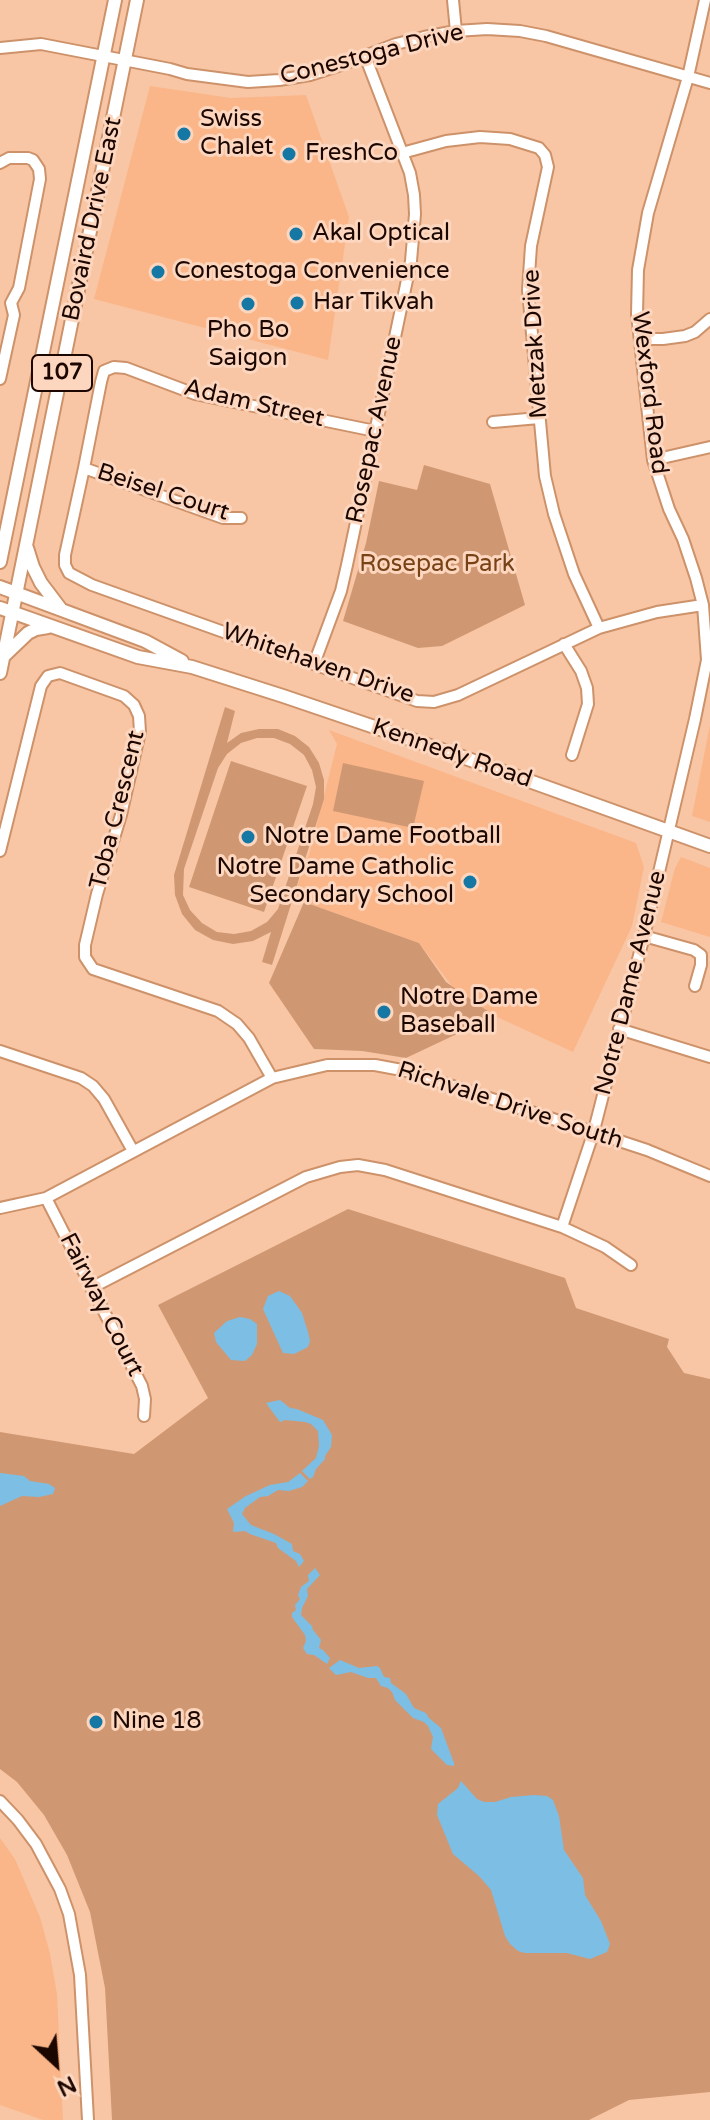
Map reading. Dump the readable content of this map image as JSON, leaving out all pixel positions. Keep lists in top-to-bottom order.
{
  "streets": {
    "main road": ["Bovaird Drive East", "107", "Kennedy Road"],
    "street": [
      "Conestoga Drive",
      "Metzak Drive",
      "Wexford Road",
      "Adam Street",
      "Rosepac Avenue",
      "Beisel Court",
      "Whitehaven Drive",
      "Toba Crescent",
      "Notre Dame Avenue",
      "Richvale Drive South",
      "Fairway Court"
    ]
  },
  "crossings": [
    ["Conestoga Drive", "Bovaird Drive East"],
    ["Conestoga Drive", "Wexford Road"],
    ["Conestoga Drive", "Rosepac Avenue"],
    ["Metzak Drive", "Rosepac Avenue"],
    ["Metzak Drive", "Whitehaven Drive"],
    ["Wexford Road", "Whitehaven Drive"],
    ["Wexford Road", "Kennedy Road"],
    ["Wexford Road", "Notre Dame Avenue"],
    ["Adam Street", "Rosepac Avenue"],
    ["Adam Street", "Beisel Court"],
    ["Adam Street", "Whitehaven Drive"],
    ["Rosepac Avenue", "Whitehaven Drive"],
    ["Kennedy Road", "Notre Dame Avenue"],
    ["Toba Crescent", "Richvale Drive South"],
    ["Notre Dame Avenue", "Richvale Drive South"],
    ["Richvale Drive South", "Fairway Court"]
  ],
  "parks": ["Rosepac Park"],
  "places": [
    "Swiss Chalet",
    "FreshCo",
    "Akal Optical",
    "Conestoga Convenience",
    "Har Tikvah",
    "Pho Bo Saigon",
    "Notre Dame Football",
    "Notre Dame Catholic Secondary School",
    "Notre Dame Baseball",
    "Nine 18"
  ],
  "north": "bottom right"
}
